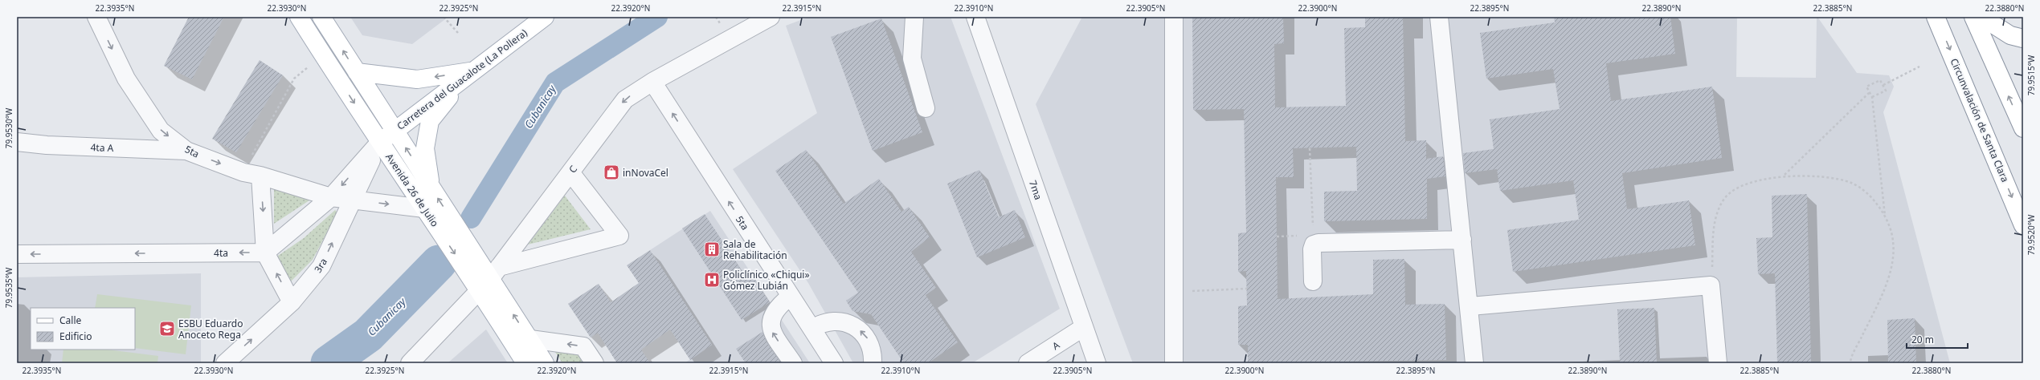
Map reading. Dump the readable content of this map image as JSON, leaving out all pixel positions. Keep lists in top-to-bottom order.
{
  "streets": {
    "main road": ["Carretera del Guacalote (La Pollera)", "Circunvalación de Santa Clara", "Avenida 26 de Julio"],
    "street": [
      "4ta A",
      "5ta",
      "C",
      "7ma",
      "4ta",
      "3ra",
      "A"
    ]
  },
  "crossings": [
    ["Carretera del Guacalote (La Pollera)", "Avenida 26 de Julio"],
    ["Carretera del Guacalote (La Pollera)", "3ra"],
    ["4ta A", "5ta"],
    ["5ta", "C"],
    ["5ta", "Avenida 26 de Julio"],
    ["5ta", "3ra"],
    ["C", "Avenida 26 de Julio"],
    ["Avenida 26 de Julio", "3ra"],
    ["7ma", "A"]
  ],
  "one_way": ["4ta"],
  "water": ["Cubanicay"],
  "places": {
    "shop": ["inNovaCel"],
    "building": ["Sala de Rehabilitación"],
    "hospital": ["Policlínico «Chiqui» Gómez Lubián"],
    "school or university": ["ESBU Eduardo Anoceto Rega"]
  },
  "legend": ["Calle", "Edificio"],
  "scale_bar": "20 m",
  "coordinates": [
    "22.3935°N",
    "22.3930°N",
    "22.3925°N",
    "22.3920°N",
    "22.3915°N",
    "22.3910°N",
    "22.3905°N",
    "22.3900°N",
    "22.3895°N",
    "22.3890°N",
    "22.3885°N",
    "22.3880°N",
    "79.9515°W",
    "79.9530°W",
    "79.9520°W",
    "79.9535°W"
  ]
}
